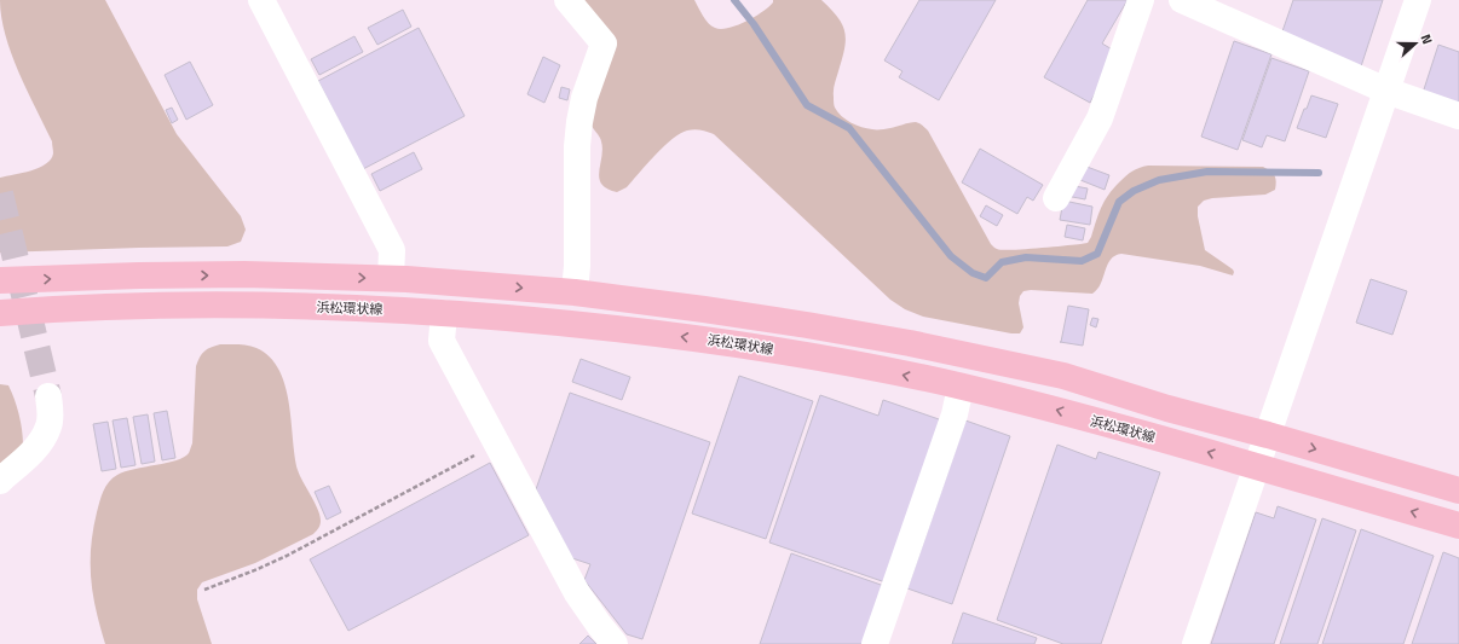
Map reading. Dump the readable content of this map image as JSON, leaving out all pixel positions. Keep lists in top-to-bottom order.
{
  "streets": {
    "main road": ["浜松環状線"]
  },
  "north": "right"
}
